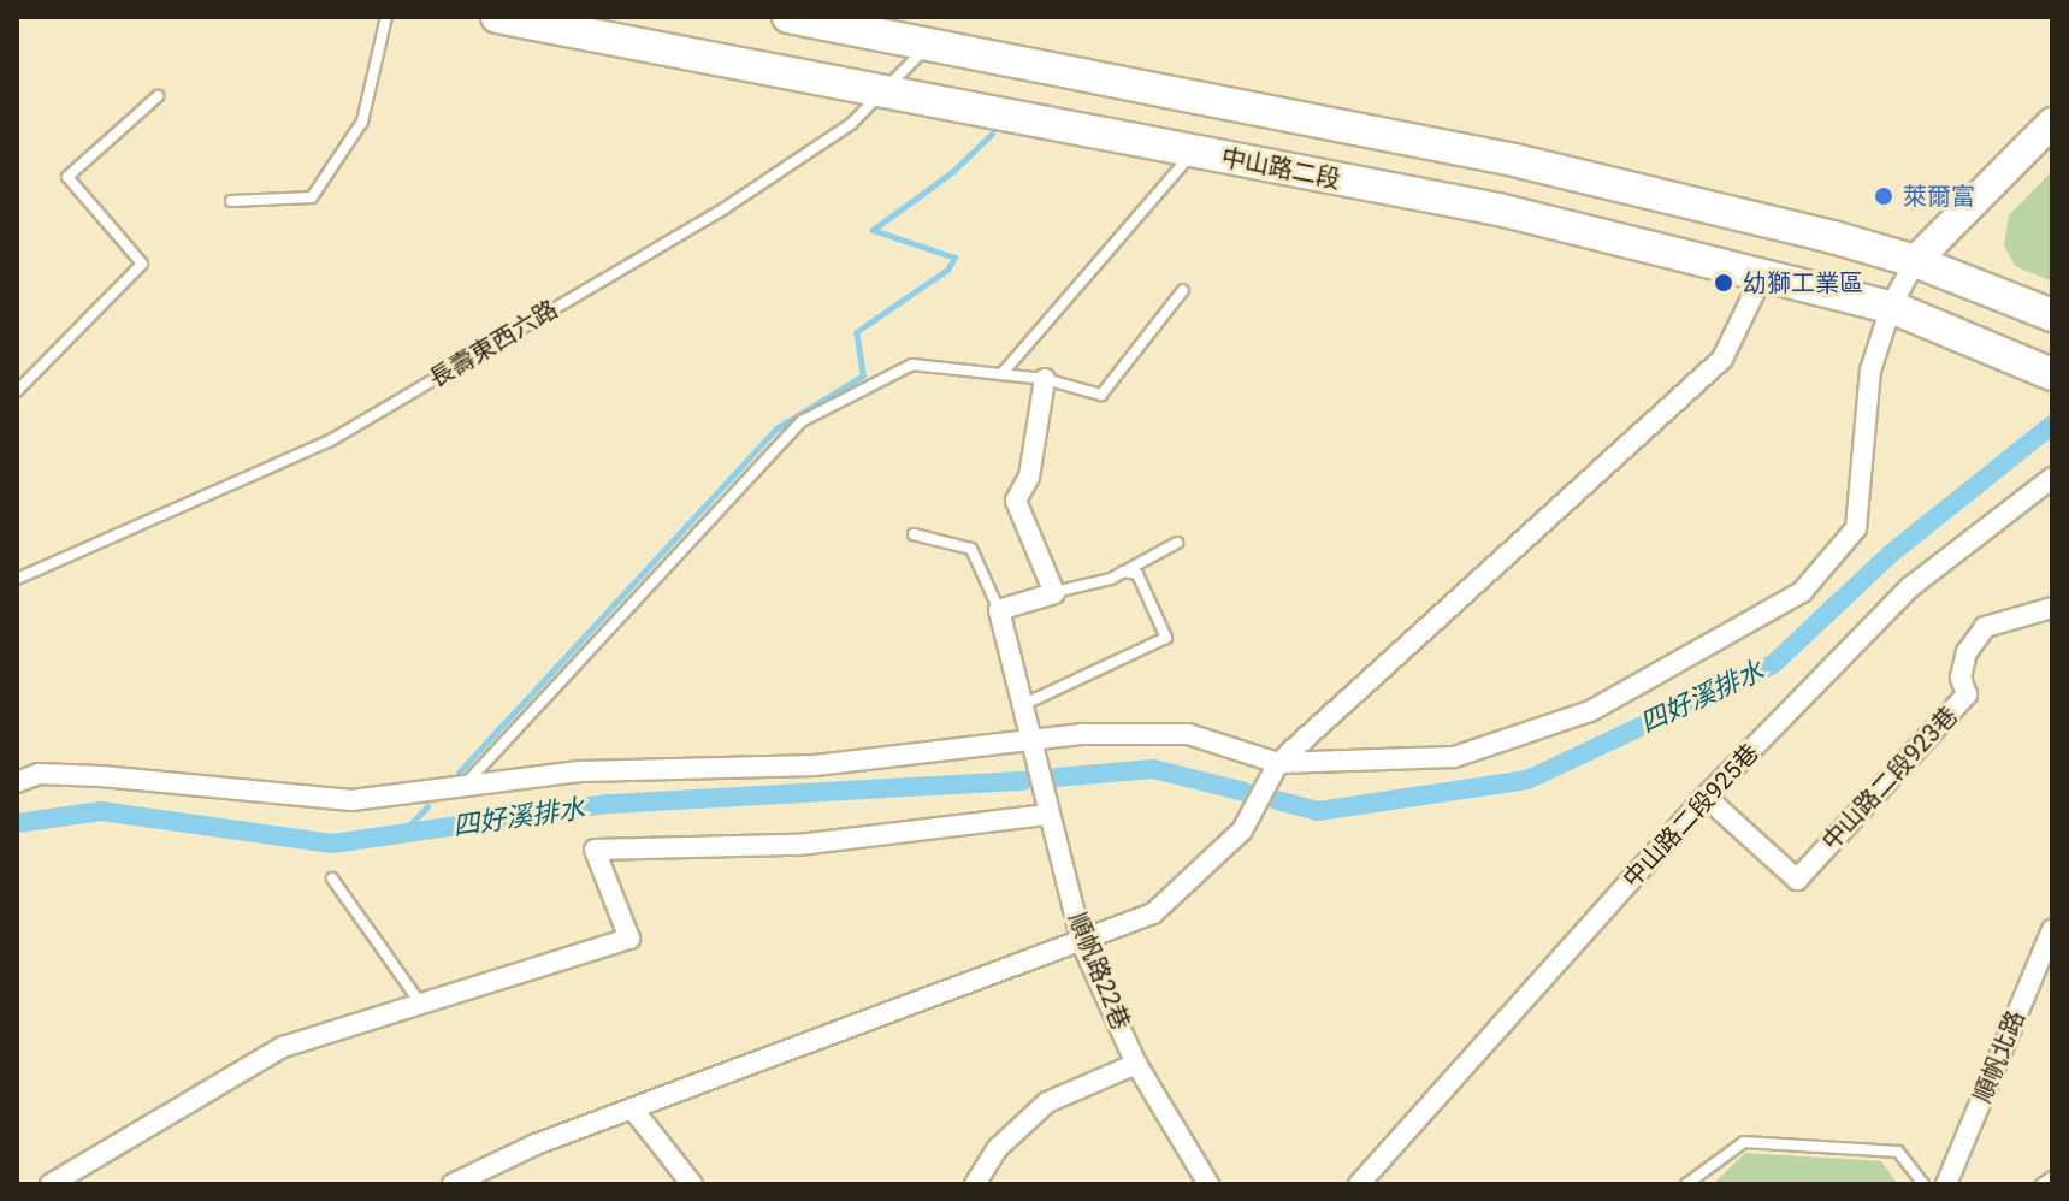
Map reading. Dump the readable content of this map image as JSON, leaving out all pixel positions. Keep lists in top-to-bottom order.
{
  "streets": {
    "main road": ["中山路二段"],
    "street": [
      "中山路二段923巷",
      "中山路二段925巷",
      "順帆路22巷",
      "順帆北路"
    ],
    "lane": ["長壽東西六路"]
  },
  "crossings": [
    ["中山路二段", "長壽東西六路"],
    ["中山路二段923巷", "中山路二段925巷"]
  ],
  "water": ["四好溪排水"],
  "places": ["萊爾富", "幼獅工業區"]
}
